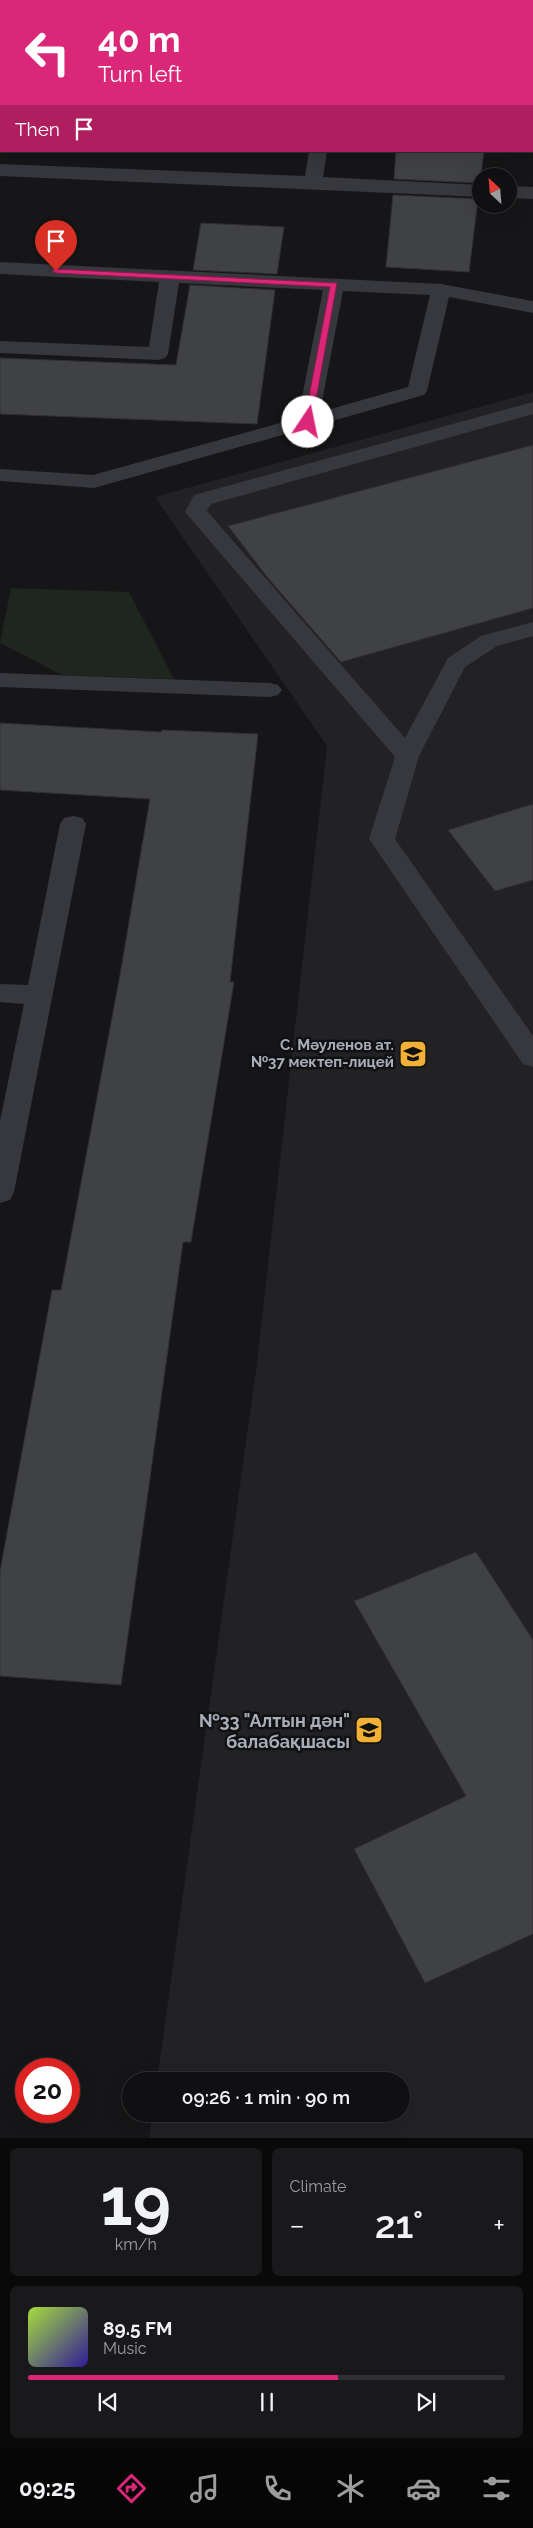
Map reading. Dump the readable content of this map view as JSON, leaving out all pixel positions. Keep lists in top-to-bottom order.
{
  "places": {
    "school or university": ["С. Мәуленов ат. №37 мектеп-лицей", "№33 \"Алтын дән\" балабақшасы"]
  },
  "north": "top left",
  "page": {
    "turn": ["40 m", "Turn left"],
    "then": "Then",
    "limit": "20",
    "trip": "09:26 · 1 min · 90 m",
    "tile": [
      ["19", "km/h"],
      "Climate"
    ],
    "heat": ["−", "21°", "+"],
    "song": ["89.5 FM", "Music"],
    "tabs": "09:25"
  }
}
